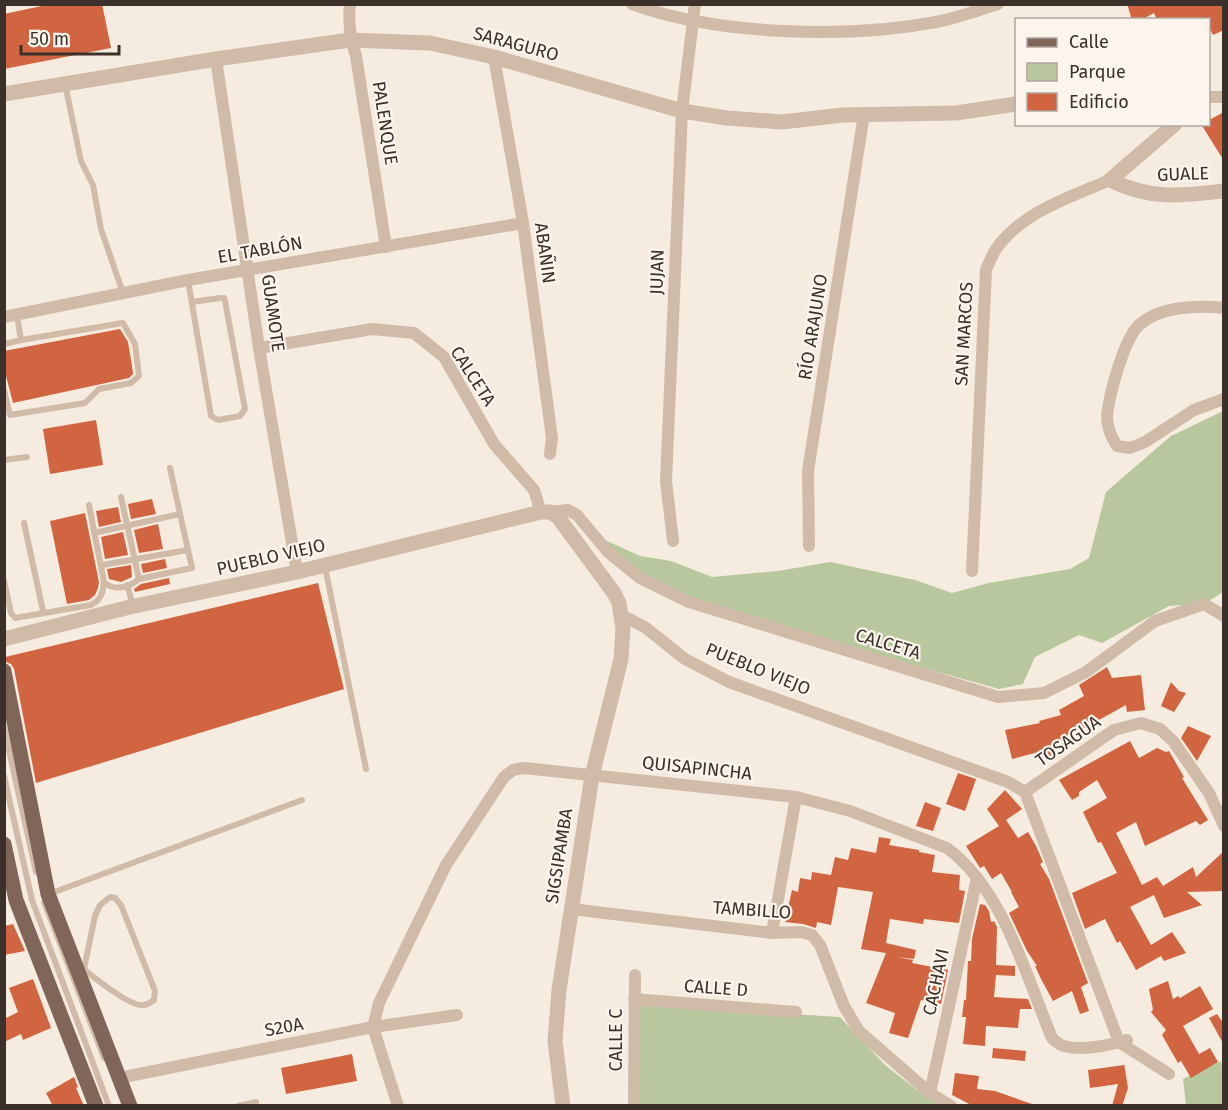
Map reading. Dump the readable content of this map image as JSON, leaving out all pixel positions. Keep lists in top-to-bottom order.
{
  "streets": {
    "street": [
      "SARAGURO",
      "PALENQUE",
      "GUALE",
      "EL TABLÓN",
      "ABAÑIN",
      "JUJAN",
      "GUAMOTE",
      "RÍO ARAJUNO",
      "SAN MARCOS",
      "CALCETA",
      "PUEBLO VIEJO",
      "TOSAGUA",
      "QUISAPINCHA",
      "SIGSIPAMBA",
      "TAMBILLO",
      "CACHAVI",
      "CALLE D",
      "S20A",
      "CALLE C"
    ]
  },
  "crossings": [
    ["SARAGURO", "PALENQUE"],
    ["SARAGURO", "ABAÑIN"],
    ["SARAGURO", "JUJAN"],
    ["SARAGURO", "GUAMOTE"],
    ["SARAGURO", "RÍO ARAJUNO"],
    ["PALENQUE", "EL TABLÓN"],
    ["GUALE", "SAN MARCOS"],
    ["EL TABLÓN", "ABAÑIN"],
    ["EL TABLÓN", "GUAMOTE"],
    ["GUAMOTE", "CALCETA"],
    ["GUAMOTE", "PUEBLO VIEJO"],
    ["CALCETA", "PUEBLO VIEJO"],
    ["PUEBLO VIEJO", "TOSAGUA"],
    ["PUEBLO VIEJO", "SIGSIPAMBA"],
    ["QUISAPINCHA", "SIGSIPAMBA"],
    ["QUISAPINCHA", "CACHAVI"],
    ["QUISAPINCHA", "S20A"],
    ["SIGSIPAMBA", "TAMBILLO"],
    ["TAMBILLO", "CACHAVI"],
    ["CALLE D", "CALLE C"]
  ],
  "legend": ["Calle", "Parque", "Edificio"],
  "scale_bar": "50 m"
}
